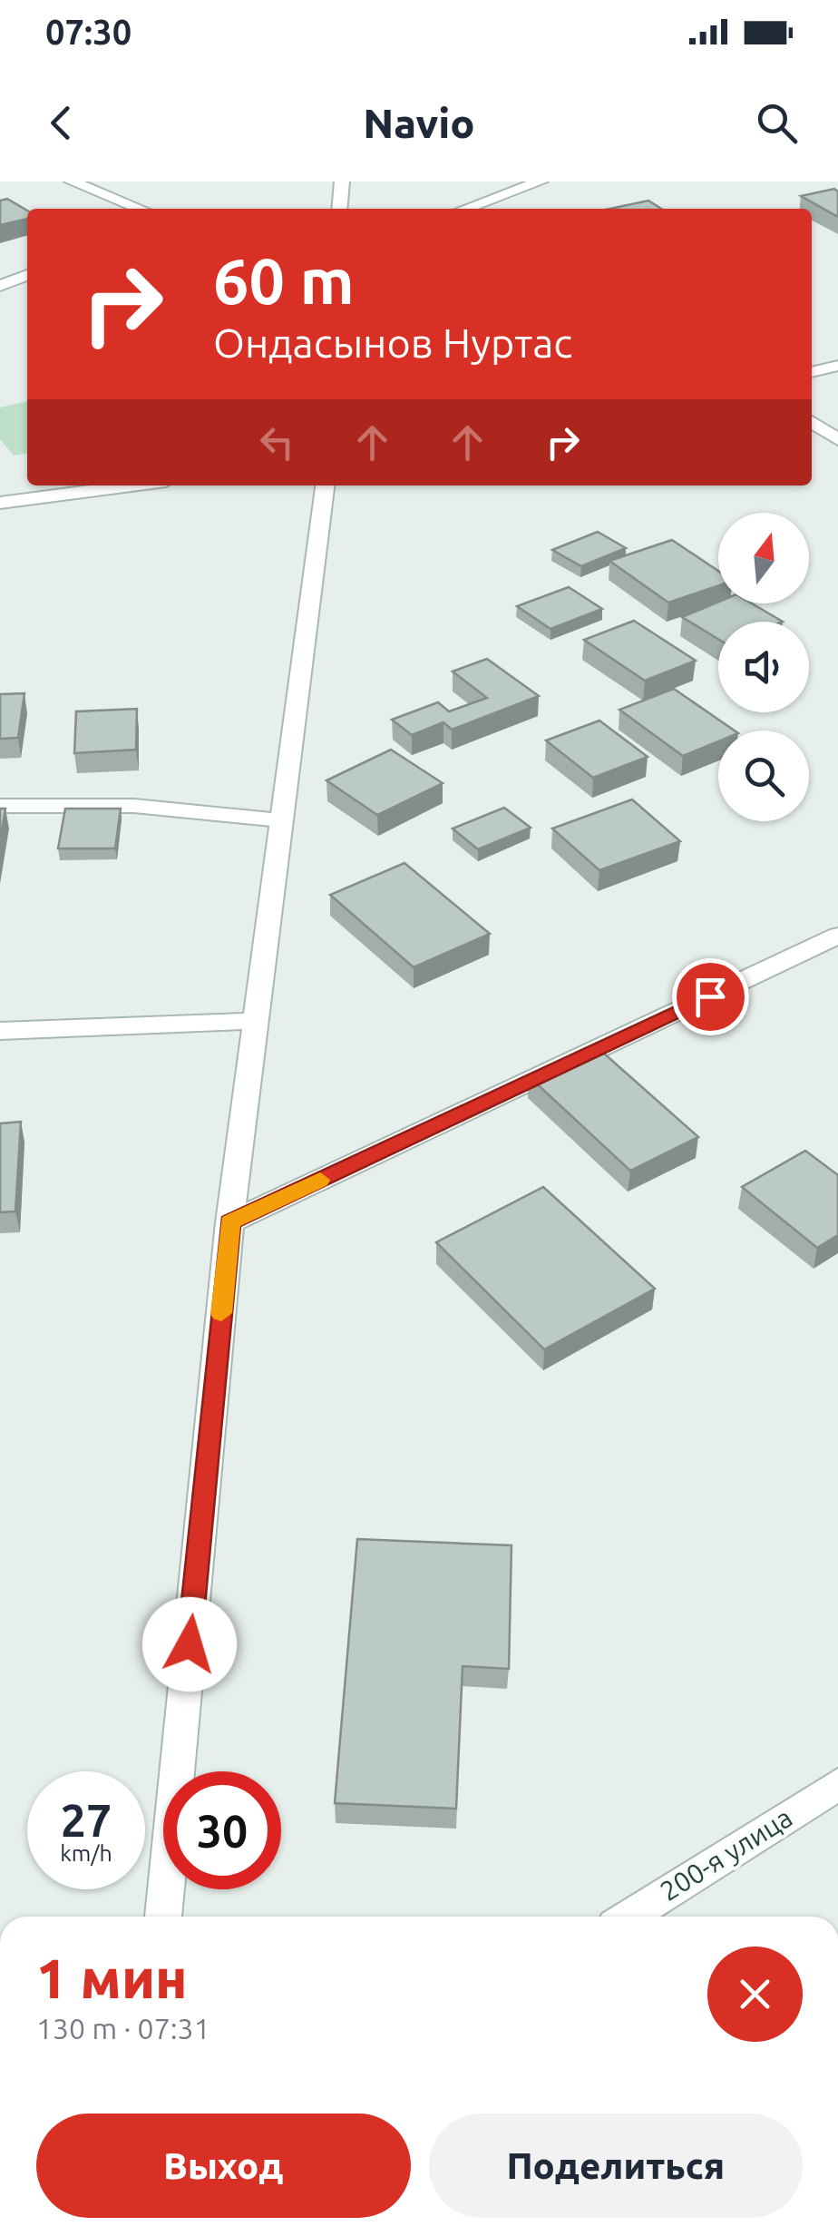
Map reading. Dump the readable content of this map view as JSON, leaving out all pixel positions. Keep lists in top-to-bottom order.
{
  "streets": {
    "street": ["200-я улица"]
  },
  "north": "top",
  "page": {
    "status": "07:30",
    "header": "Navio",
    "turn": ["60 m", "Ондасынов Нуртас"],
    "speed": "27 km/h",
    "limit": "30",
    "heading": ["1 мин", "130 m · 07:31"],
    "buttons": ["Выход", "Поделиться"]
  }
}
